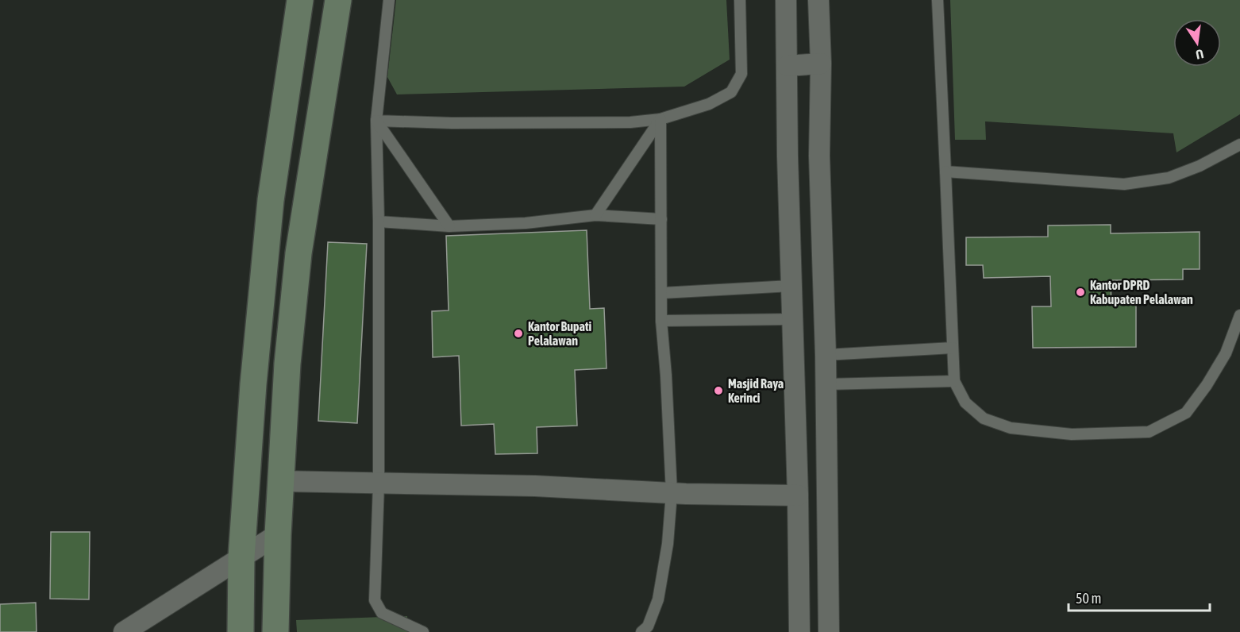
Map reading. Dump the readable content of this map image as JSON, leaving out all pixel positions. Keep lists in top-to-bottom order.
{
  "places": ["Kantor DPRD Kabupaten Pelalawan", "Kantor Bupati Pelalawan", "Masjid Raya Kerinci"],
  "scale_bar": "50 m",
  "north": "bottom"
}
